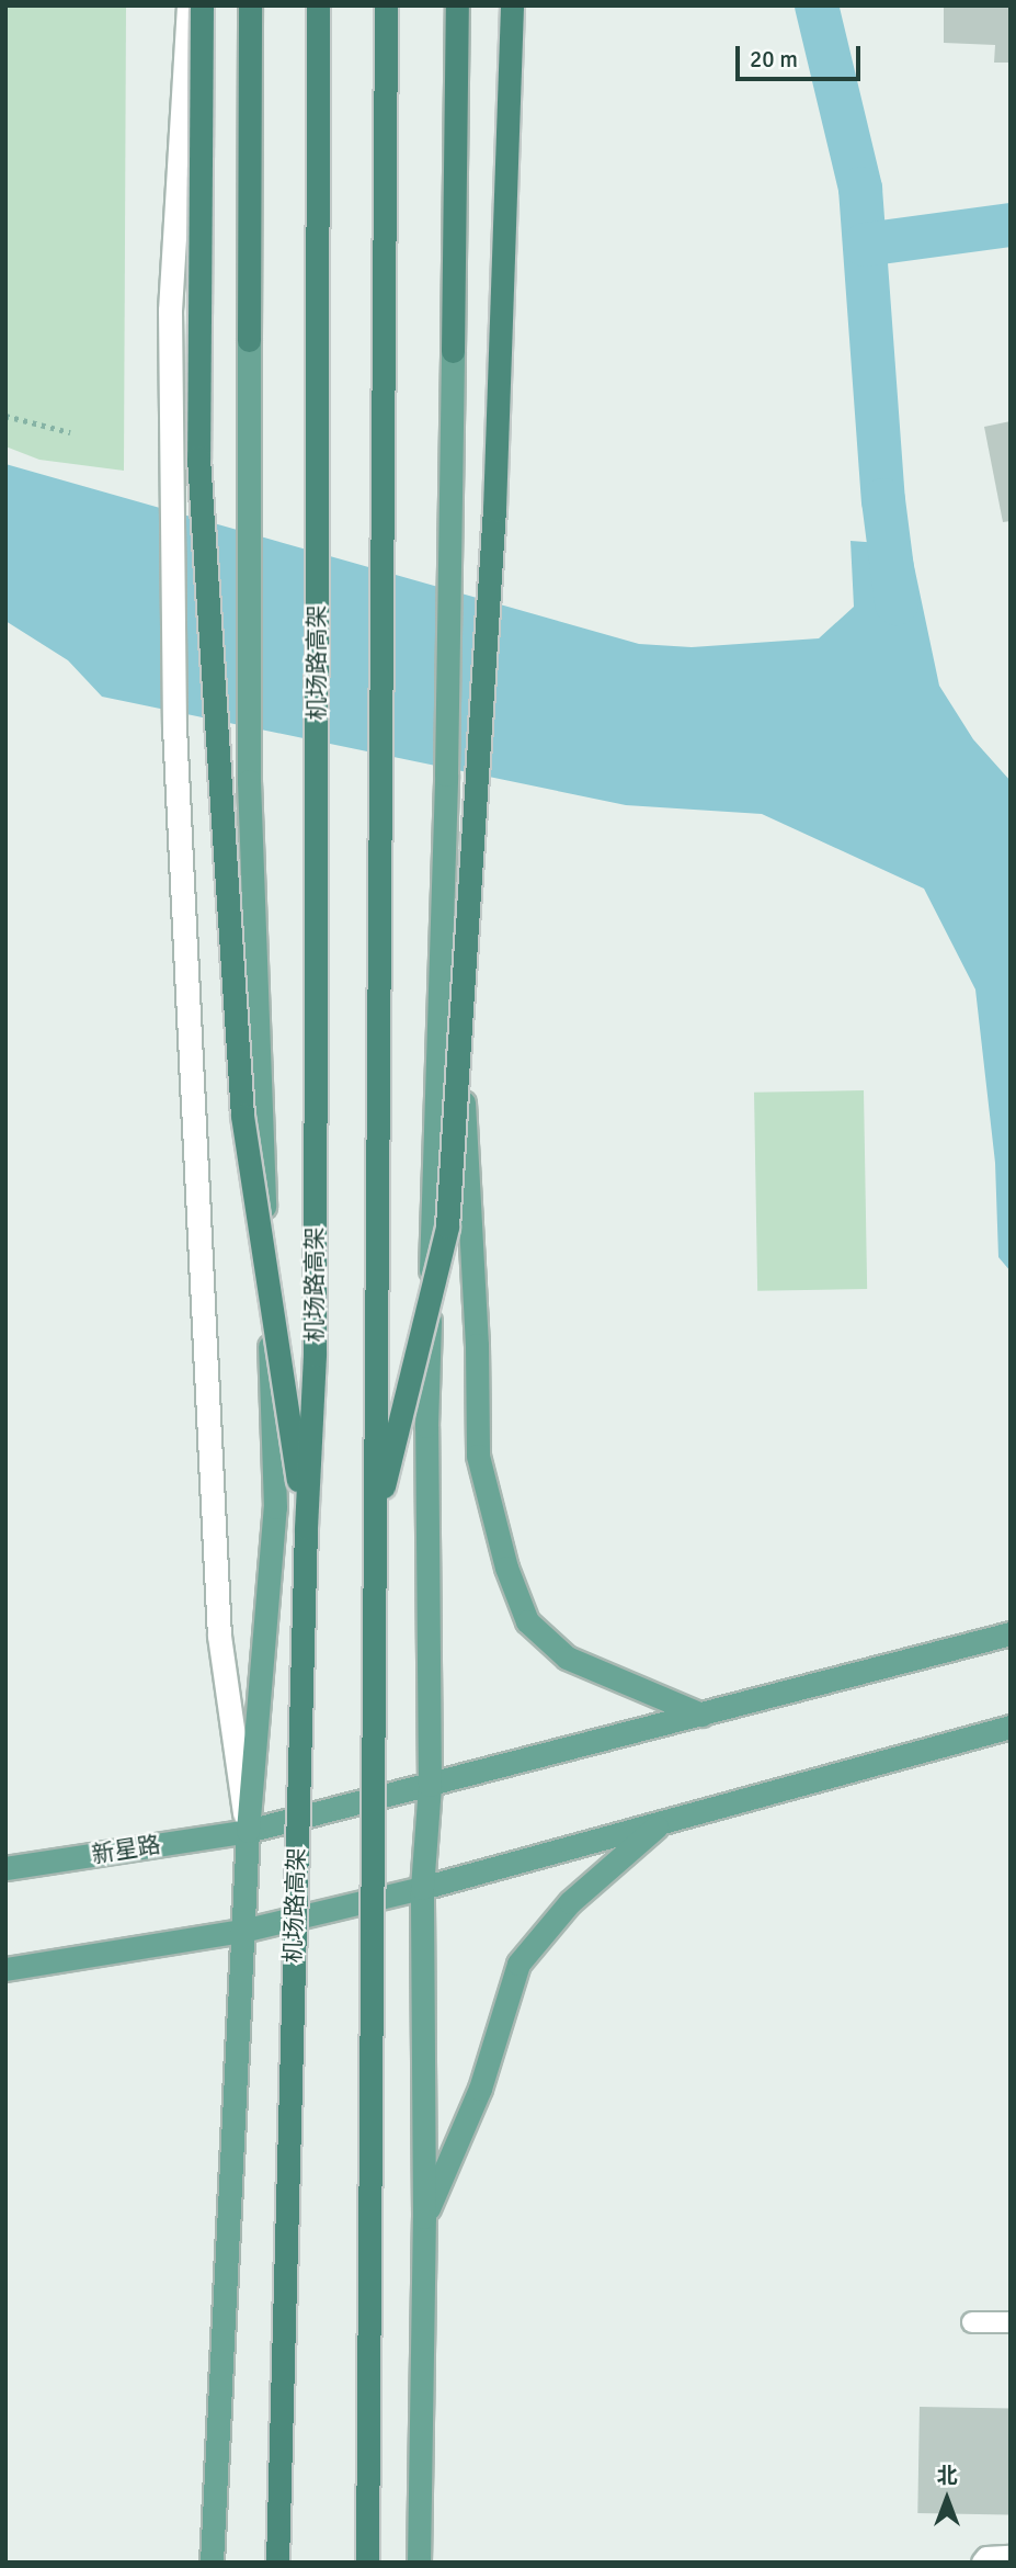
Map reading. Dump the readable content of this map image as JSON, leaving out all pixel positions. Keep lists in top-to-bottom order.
{
  "streets": {
    "highway": ["机场路高架"],
    "main road": ["新星路"]
  },
  "scale_bar": "20 m",
  "north": "top"
}
